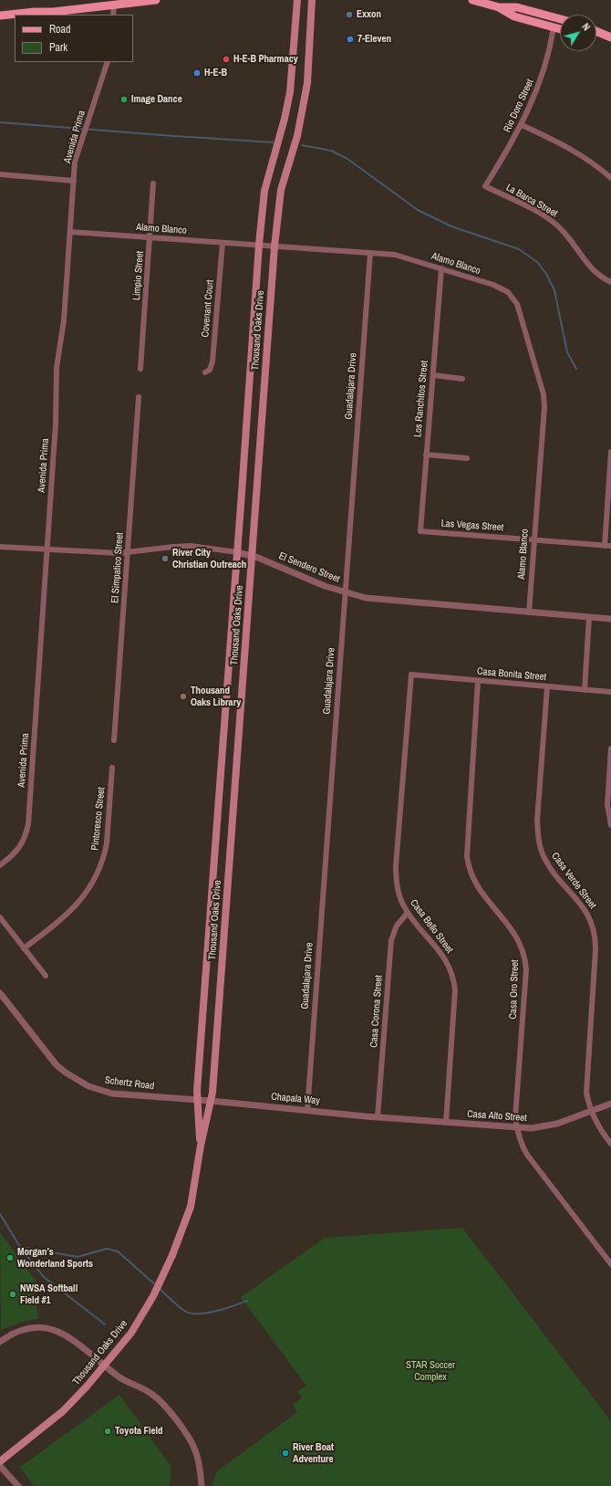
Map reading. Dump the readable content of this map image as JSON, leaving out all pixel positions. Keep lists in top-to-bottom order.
{
  "streets": {
    "main road": ["Thousand Oaks Drive"],
    "street": [
      "Rio Doro Street",
      "Avenida Prima",
      "La Barca Street",
      "Alamo Blanco",
      "Limpio Street",
      "Covenant Court",
      "Guadalajara Drive",
      "Los Ranchitos Street",
      "Las Vegas Street",
      "El Simpatico Street",
      "El Sendero Street",
      "Casa Bonita Street",
      "Pintoresco Street",
      "Casa Verde Street",
      "Casa Bello Street",
      "Casa Oro Street",
      "Casa Corona Street",
      "Schertz Road",
      "Chapala Way",
      "Casa Alto Street"
    ]
  },
  "crossings": [
    ["Rio Doro Street", "La Barca Street"],
    ["Avenida Prima", "Alamo Blanco"],
    ["Avenida Prima", "El Sendero Street"],
    ["Alamo Blanco", "Limpio Street"],
    ["Alamo Blanco", "Covenant Court"],
    ["Alamo Blanco", "Thousand Oaks Drive"],
    ["Alamo Blanco", "Guadalajara Drive"],
    ["Alamo Blanco", "Los Ranchitos Street"],
    ["Alamo Blanco", "Las Vegas Street"],
    ["Alamo Blanco", "El Sendero Street"],
    ["Thousand Oaks Drive", "El Sendero Street"],
    ["Thousand Oaks Drive", "Schertz Road"],
    ["Thousand Oaks Drive", "Chapala Way"],
    ["Guadalajara Drive", "El Sendero Street"],
    ["Guadalajara Drive", "Chapala Way"],
    ["Los Ranchitos Street", "Las Vegas Street"],
    ["El Simpatico Street", "El Sendero Street"],
    ["Casa Bonita Street", "Casa Verde Street"],
    ["Casa Bonita Street", "Casa Bello Street"],
    ["Casa Bonita Street", "Casa Oro Street"],
    ["Casa Verde Street", "Casa Alto Street"],
    ["Casa Bello Street", "Casa Corona Street"],
    ["Casa Bello Street", "Casa Alto Street"],
    ["Casa Oro Street", "Casa Alto Street"],
    ["Casa Corona Street", "Chapala Way"],
    ["Casa Corona Street", "Casa Alto Street"],
    ["Schertz Road", "Chapala Way"],
    ["Chapala Way", "Casa Alto Street"]
  ],
  "parks": ["STAR Soccer Complex"],
  "places": [
    "Exxon",
    "7-Eleven",
    "H-E-B Pharmacy",
    "H-E-B",
    "Image Dance",
    "River City Christian Outreach",
    "Thousand Oaks Library",
    "Morgan’s Wonderland Sports",
    "NWSA Softball Field #1",
    "Toyota Field",
    "River Boat Adventure"
  ],
  "legend": ["Road", "Park"],
  "north": "top right"
}
